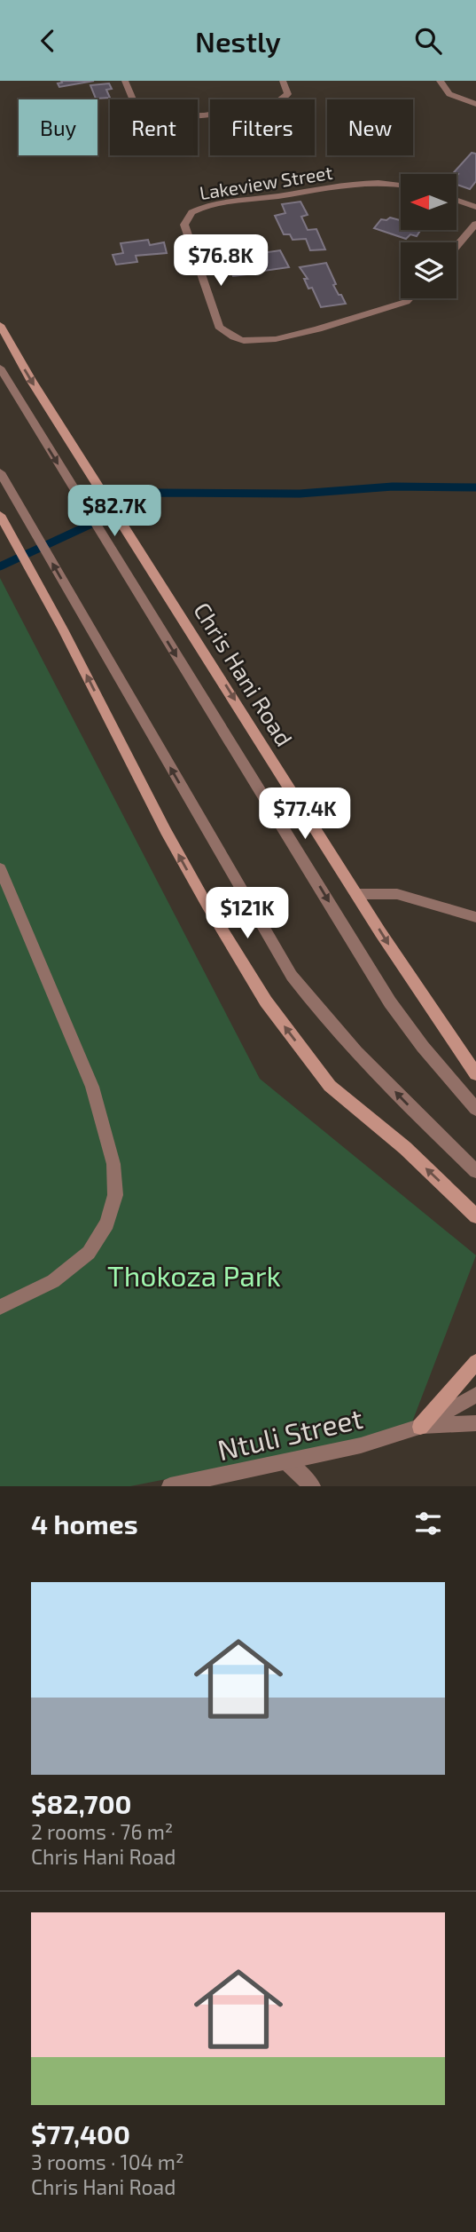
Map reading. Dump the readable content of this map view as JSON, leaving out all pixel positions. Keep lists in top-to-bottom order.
{
  "streets": {
    "main road": ["Chris Hani Road"],
    "street": ["Lakeview Street", "Ntuli Street"]
  },
  "parks": ["Thokoza Park"],
  "north": "left",
  "page": {
    "header": "Nestly",
    "chip": [
      "Buy",
      "Rent",
      "Filters",
      "New"
    ],
    "price": [
      "$76.8K",
      "$82.7K",
      "$77.4K",
      "$121K"
    ],
    "heading": "4 homes",
    "list": [
      {
        "name": "$82,700",
        "note": "2 rooms · 76 m² · Chris Hani Road"
      },
      {
        "name": "$77,400",
        "note": "3 rooms · 104 m² · Chris Hani Road"
      }
    ]
  }
}
